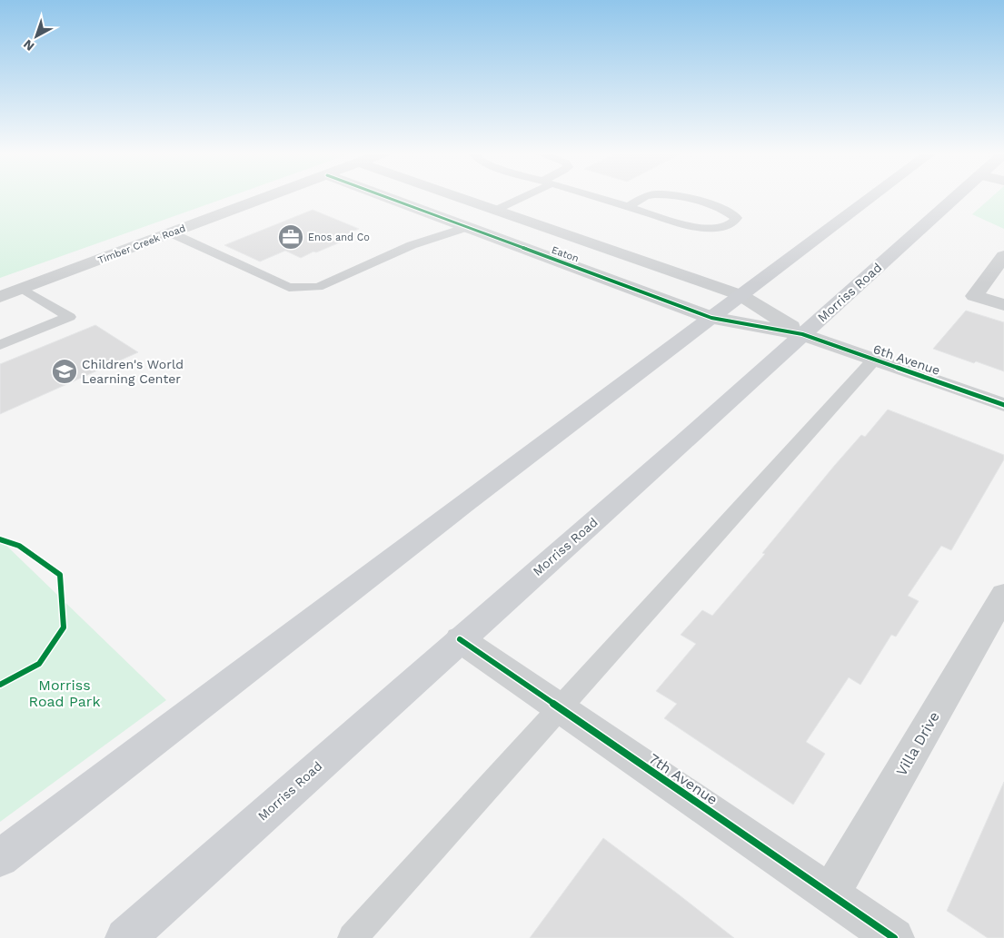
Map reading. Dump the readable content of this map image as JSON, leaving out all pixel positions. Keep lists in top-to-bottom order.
{
  "streets": {
    "main road": ["Morriss Road"],
    "street": [
      "Timber Creek Road",
      "Eaton",
      "6th Avenue",
      "Villa Drive",
      "7th Avenue"
    ]
  },
  "crossings": [
    ["Eaton", "Morriss Road"],
    ["Eaton", "6th Avenue"],
    ["Morriss Road", "6th Avenue"],
    ["Morriss Road", "7th Avenue"],
    ["Villa Drive", "7th Avenue"]
  ],
  "parks": ["Morriss Road Park"],
  "places": {
    "office": ["Enos and Co"],
    "school or university": ["Children's World Learning Center"]
  },
  "north": "bottom left"
}
